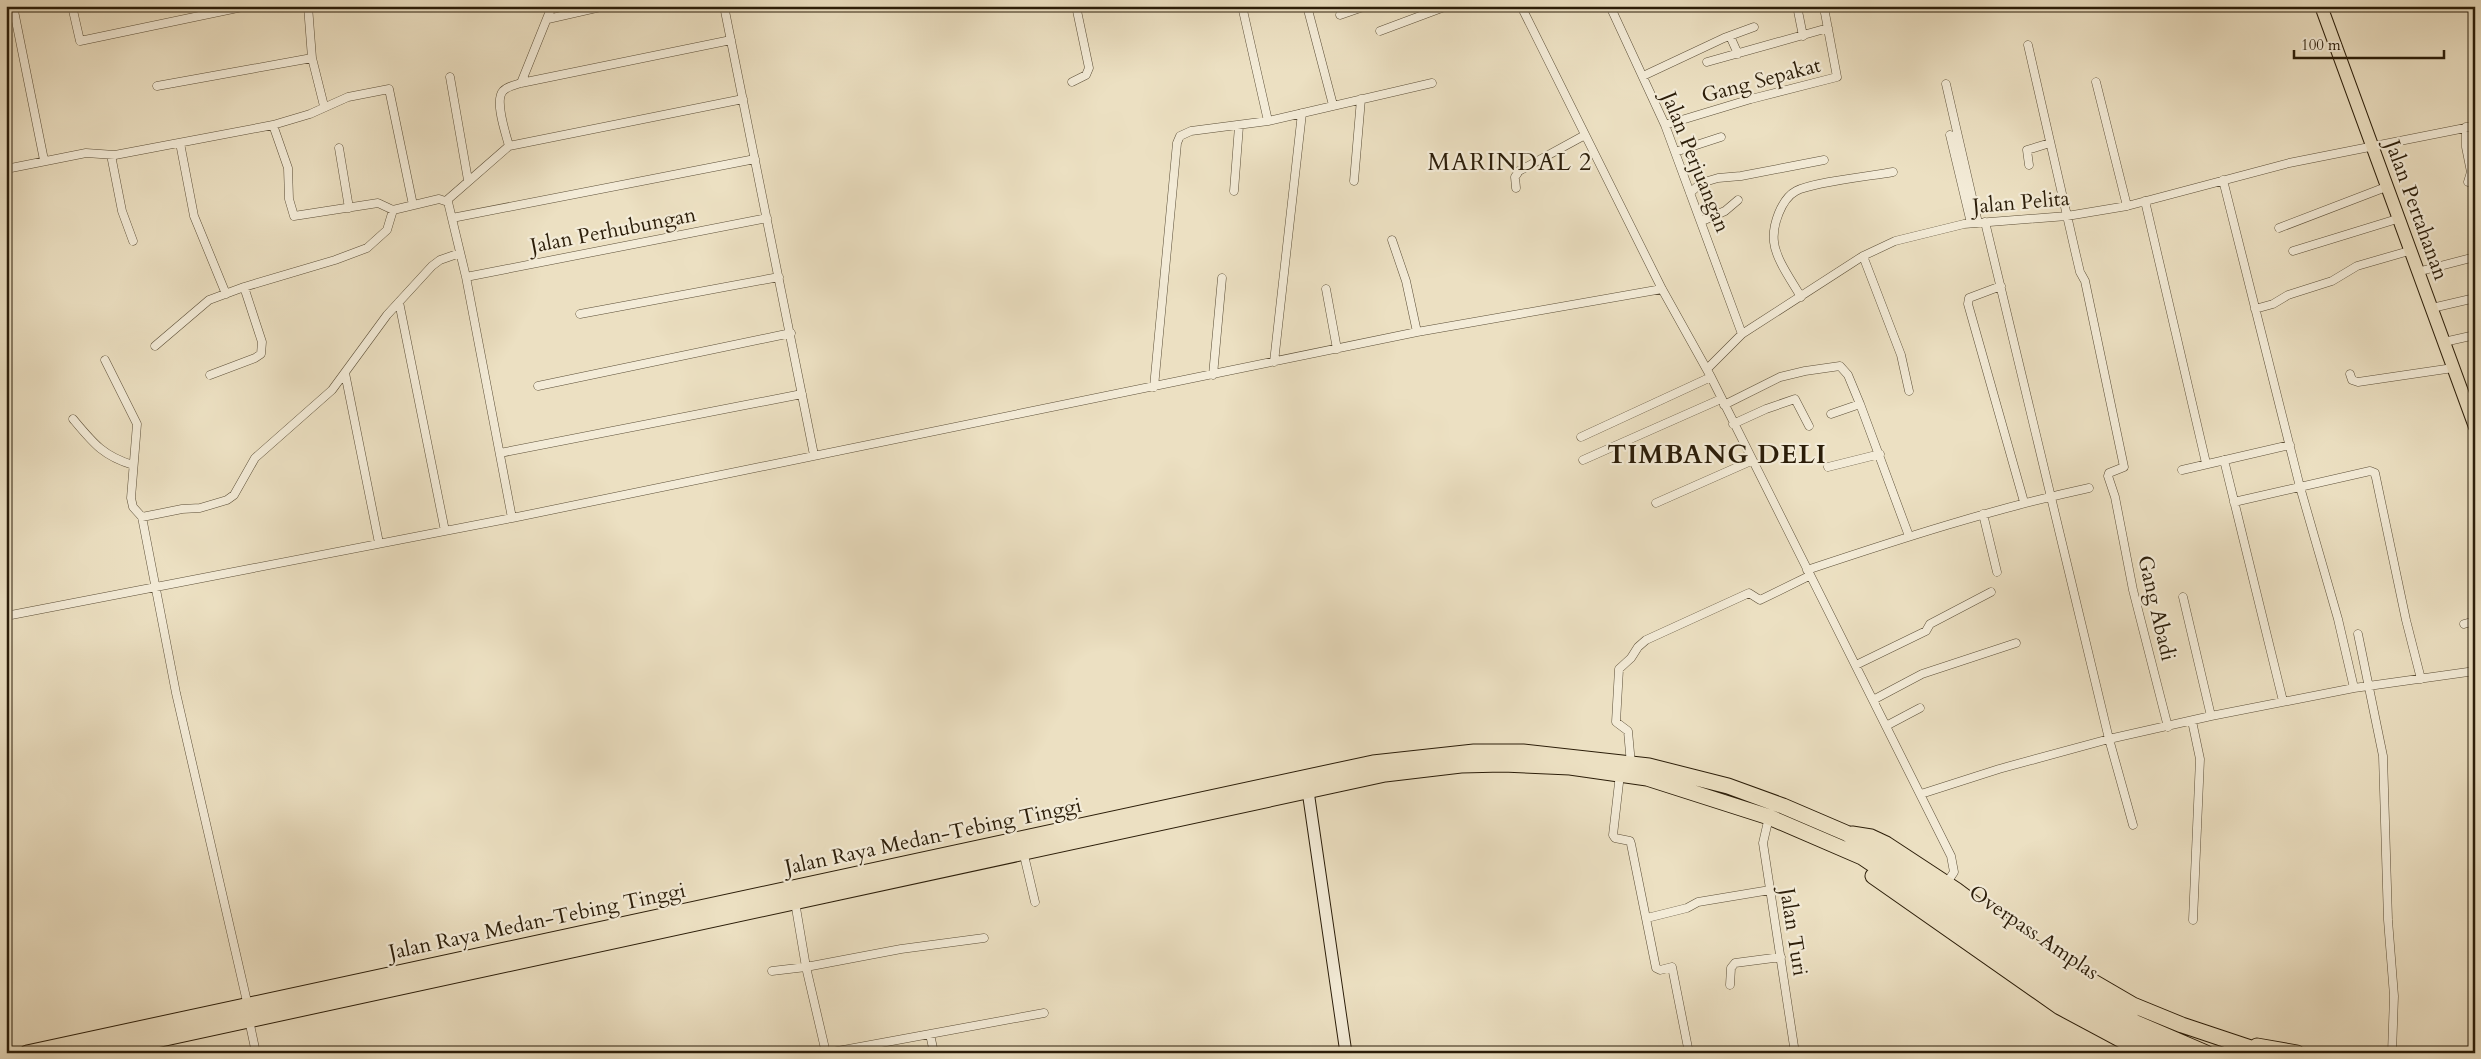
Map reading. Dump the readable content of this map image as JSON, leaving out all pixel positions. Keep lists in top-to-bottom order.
{
  "streets": {
    "highway": ["Jalan Raya Medan-Tebing Tinggi", "Overpass Amplas"],
    "main road": ["Jalan Pertahanan"],
    "street": [
      "Gang Sepakat",
      "Jalan Perjuangan",
      "Jalan Pelita",
      "Jalan Perhubungan",
      "Gang Abadi",
      "Jalan Turi"
    ]
  },
  "crossings": [
    ["Gang Sepakat", "Jalan Perjuangan"],
    ["Jalan Perjuangan", "Jalan Pelita"],
    ["Jalan Pelita", "Jalan Pertahanan"],
    ["Jalan Pelita", "Gang Abadi"],
    ["Jalan Raya Medan-Tebing Tinggi", "Jalan Turi"],
    ["Jalan Raya Medan-Tebing Tinggi", "Overpass Amplas"]
  ],
  "districts": ["MARINDAL 2", "TIMBANG DELI"],
  "scale_bar": "100 m"
}
